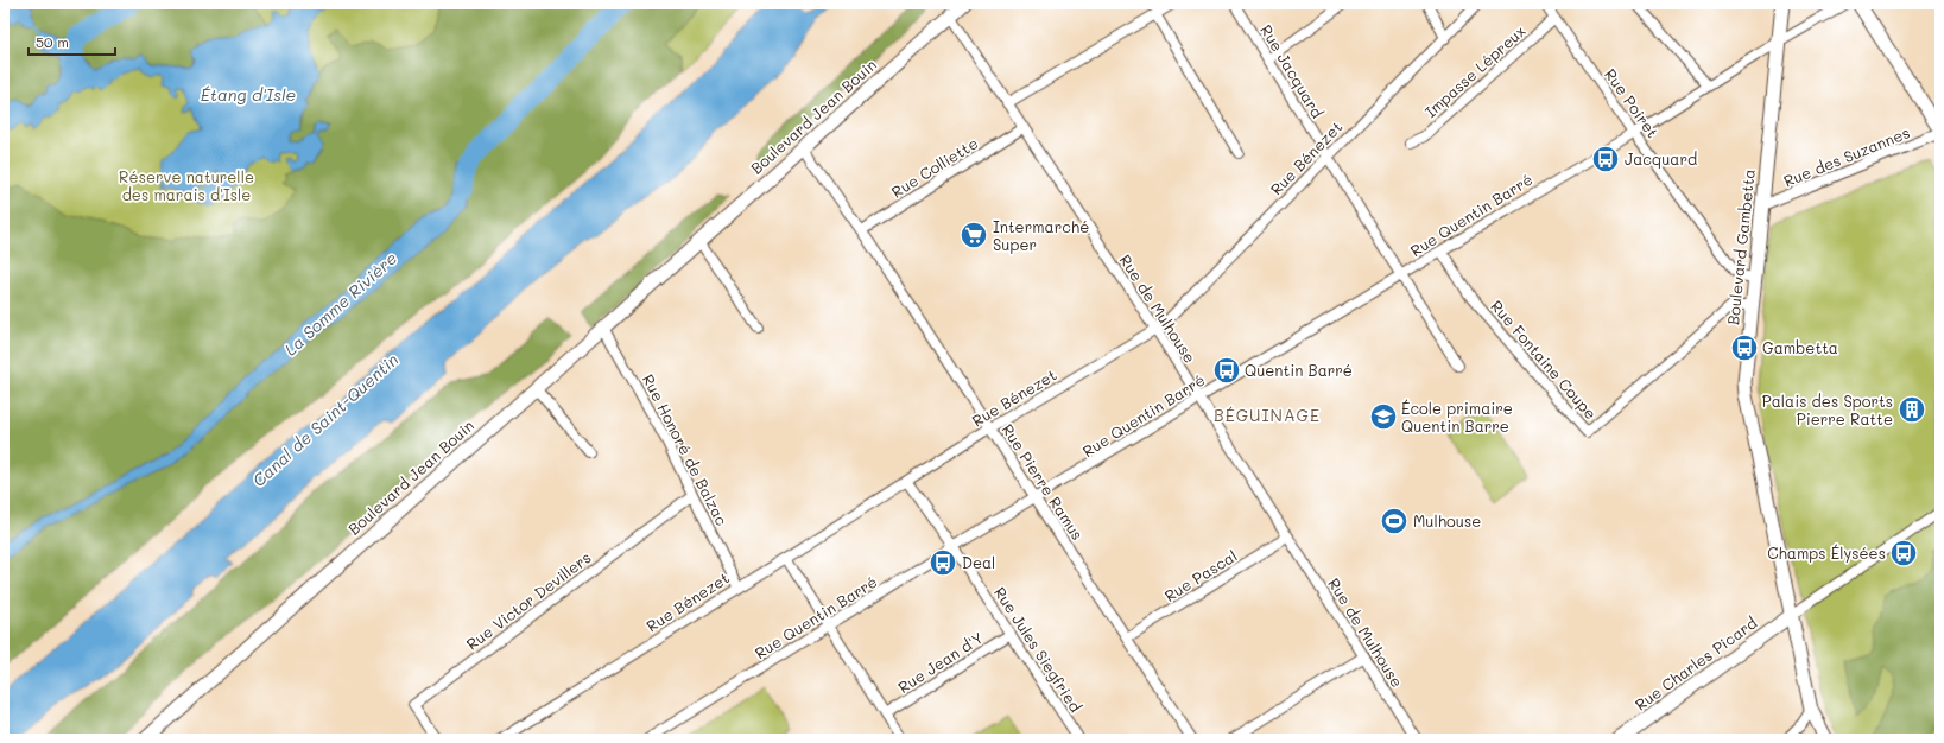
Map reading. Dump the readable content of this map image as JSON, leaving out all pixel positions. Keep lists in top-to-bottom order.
{
  "streets": {
    "street": [
      "Rue Jacquard",
      "Impasse Lépreux",
      "Rue Poiret",
      "Boulevard Jean Bouin",
      "Rue des Suzannes",
      "Rue Bénezet",
      "Rue Colliette",
      "Rue Quentin Barré",
      "Boulevard Gambetta",
      "Rue de Mulhouse",
      "Rue Fontaine Coupe",
      "Rue Honoré de Balzac",
      "Rue Pierre Ramus",
      "Rue Pascal",
      "Rue Victor Devillers",
      "Rue Jules Siegfried",
      "Rue Jean d'Y",
      "Rue Charles Picard"
    ]
  },
  "crossings": [
    ["Rue Jacquard", "Rue Bénezet"],
    ["Rue Jacquard", "Rue Quentin Barré"],
    ["Impasse Lépreux", "Rue Poiret"],
    ["Rue Poiret", "Rue Quentin Barré"],
    ["Rue Poiret", "Boulevard Gambetta"],
    ["Boulevard Jean Bouin", "Rue de Mulhouse"],
    ["Boulevard Jean Bouin", "Rue Honoré de Balzac"],
    ["Boulevard Jean Bouin", "Rue Pierre Ramus"],
    ["Rue des Suzannes", "Boulevard Gambetta"],
    ["Rue Bénezet", "Rue de Mulhouse"],
    ["Rue Bénezet", "Rue Honoré de Balzac"],
    ["Rue Bénezet", "Rue Pierre Ramus"],
    ["Rue Bénezet", "Rue Jules Siegfried"],
    ["Rue Colliette", "Rue de Mulhouse"],
    ["Rue Colliette", "Rue Pierre Ramus"],
    ["Rue Quentin Barré", "Boulevard Gambetta"],
    ["Rue Quentin Barré", "Rue de Mulhouse"],
    ["Rue Quentin Barré", "Rue Fontaine Coupe"],
    ["Rue Quentin Barré", "Rue Pierre Ramus"],
    ["Rue Quentin Barré", "Rue Jules Siegfried"],
    ["Boulevard Gambetta", "Rue Fontaine Coupe"],
    ["Boulevard Gambetta", "Rue Charles Picard"],
    ["Rue de Mulhouse", "Rue Pascal"],
    ["Rue Honoré de Balzac", "Rue Victor Devillers"],
    ["Rue Pierre Ramus", "Rue Pascal"],
    ["Rue Jules Siegfried", "Rue Jean d'Y"]
  ],
  "districts": ["BÉGUINAGE"],
  "water": ["Étang d'Isle", "La Somme Rivière", "Canal de Saint-Quentin"],
  "parks": ["Réserve naturelle des marais d'Isle"],
  "places": {
    "bus stop": [
      "Jacquard",
      "Gambetta",
      "Quentin Barré",
      "Champs Élysées",
      "Deal"
    ],
    "supermarket": ["Intermarché Super"],
    "building": ["Palais des Sports Pierre Ratte"],
    "school or university": ["École primaire Quentin Barre"],
    "sports": ["Mulhouse"]
  },
  "scale_bar": "50 m"
}
